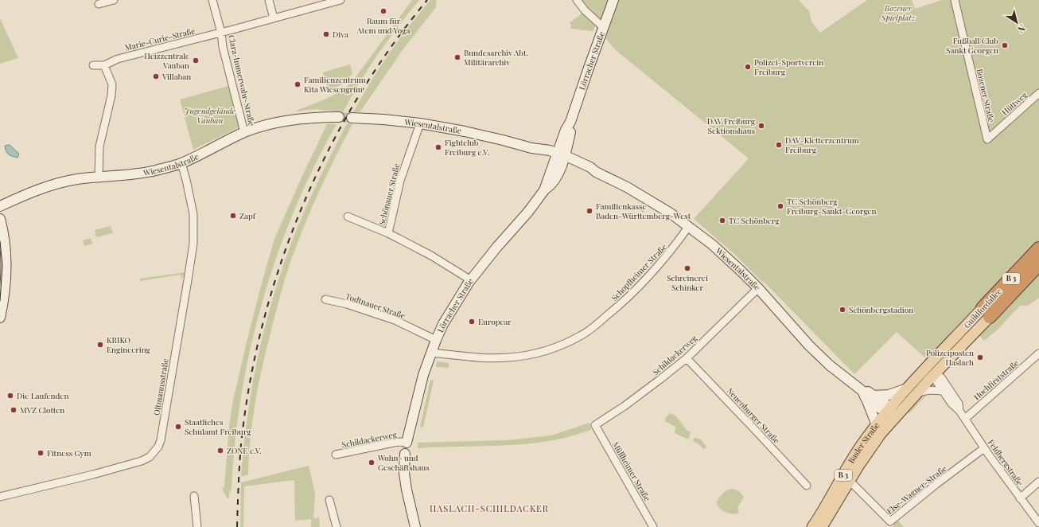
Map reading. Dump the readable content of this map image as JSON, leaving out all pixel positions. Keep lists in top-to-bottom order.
{
  "streets": {
    "highway": ["B 3", "Guildfordallee"],
    "main road": ["Lörracher Straße", "Wiesentalstraße", "Basler Straße"],
    "street": [
      "Marie-Curie-Straße",
      "Clara-Immerwahr-Straße",
      "Bozener Straße",
      "Hüttweg",
      "Schönauer Straße",
      "Schopfheimer Straße",
      "Todtnauer Straße",
      "Schildackerweg",
      "Hochfirststraße",
      "Oltmannsstraße",
      "Neuenburger Straße",
      "Feldbergstraße",
      "Müllheimer Straße",
      "Else-Wagner-Straße"
    ]
  },
  "crossings": [
    ["Marie-Curie-Straße", "Clara-Immerwahr-Straße"],
    ["Lörracher Straße", "Wiesentalstraße"],
    ["Lörracher Straße", "Schönauer Straße"],
    ["Lörracher Straße", "Schopfheimer Straße"],
    ["Lörracher Straße", "Todtnauer Straße"],
    ["Lörracher Straße", "Schildackerweg"],
    ["Clara-Immerwahr-Straße", "Wiesentalstraße"],
    ["Bozener Straße", "Hüttweg"],
    ["Wiesentalstraße", "Schönauer Straße"],
    ["Wiesentalstraße", "Schopfheimer Straße"],
    ["Wiesentalstraße", "Schildackerweg"],
    ["Wiesentalstraße", "Oltmannsstraße"],
    ["Wiesentalstraße", "Basler Straße"],
    ["Guildfordallee", "Basler Straße"],
    ["Guildfordallee", "Feldbergstraße"],
    ["Schildackerweg", "Neuenburger Straße"],
    ["Schildackerweg", "Müllheimer Straße"],
    ["Hochfirststraße", "Feldbergstraße"],
    ["Basler Straße", "Feldbergstraße"],
    ["Basler Straße", "Else-Wagner-Straße"],
    ["Feldbergstraße", "Else-Wagner-Straße"]
  ],
  "districts": ["HASLACH-SCHILDACKER"],
  "parks": ["Bozener Spielplatz", "Jugendgelände Vauban"],
  "places": [
    "Raum für Atem und Yoga",
    "Diva",
    "Fußball Club Sankt Georgen",
    "Bundesarchiv Abt. Militärarchiv",
    "Heizzentrale Vauban",
    "Polizei-Sportverein Freiburg",
    "Villaban",
    "Familienzentrum Kita Wiesengrün",
    "DAV Freiburg Sektionshaus",
    "DAV-Kletterzentrum Freiburg",
    "Fightclub Freiburg e.V.",
    "TC Schönberg Freiburg-Sankt-Georgen",
    "Familienkasse Baden-Württemberg-West",
    "Zapf",
    "TC Schönberg",
    "Schreinerei Schinker",
    "Schönbergstadion",
    "Europcar",
    "KRIKO Engineering",
    "Polizeiposten Haslach",
    "Die Laufenden",
    "MVZ Clotten",
    "Staatliches Schulamt Freiburg",
    "ZONE e.V.",
    "Fitness Gym",
    "Wohn- und Geschäftshaus"
  ],
  "north": "bottom right"
}
